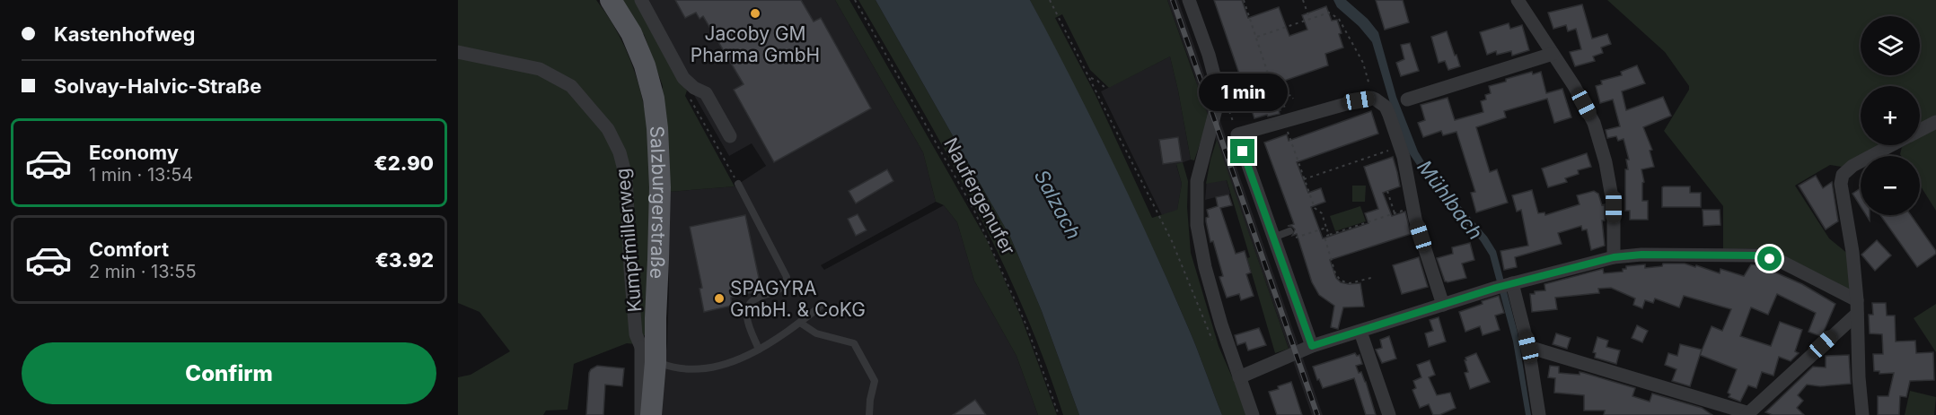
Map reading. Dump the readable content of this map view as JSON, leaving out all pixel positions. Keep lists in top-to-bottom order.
{
  "streets": {
    "main road": ["Salzburgerstraße"],
    "street": ["Kumpfmillerweg"],
    "path": ["Naufergenufer"]
  },
  "crossings": [
    ["Salzburgerstraße", "Kumpfmillerweg"]
  ],
  "water": ["Mühlbach", "Salzach"],
  "places": ["Jacoby GM Pharma GmbH", "SPAGYRA GmbH. & CoKG"],
  "page": {
    "banner": ["Kastenhofweg", "Solvay-Halvic-Straße"],
    "map_buttons": ["+", "−"],
    "bubble": "1 min",
    "list": [
      {
        "name": "Economy",
        "note": "1 min · 13:54",
        "value": "€2.90"
      },
      {
        "name": "Comfort",
        "note": "2 min · 13:55",
        "value": "€3.92"
      }
    ],
    "buttons": "Confirm"
  }
}
